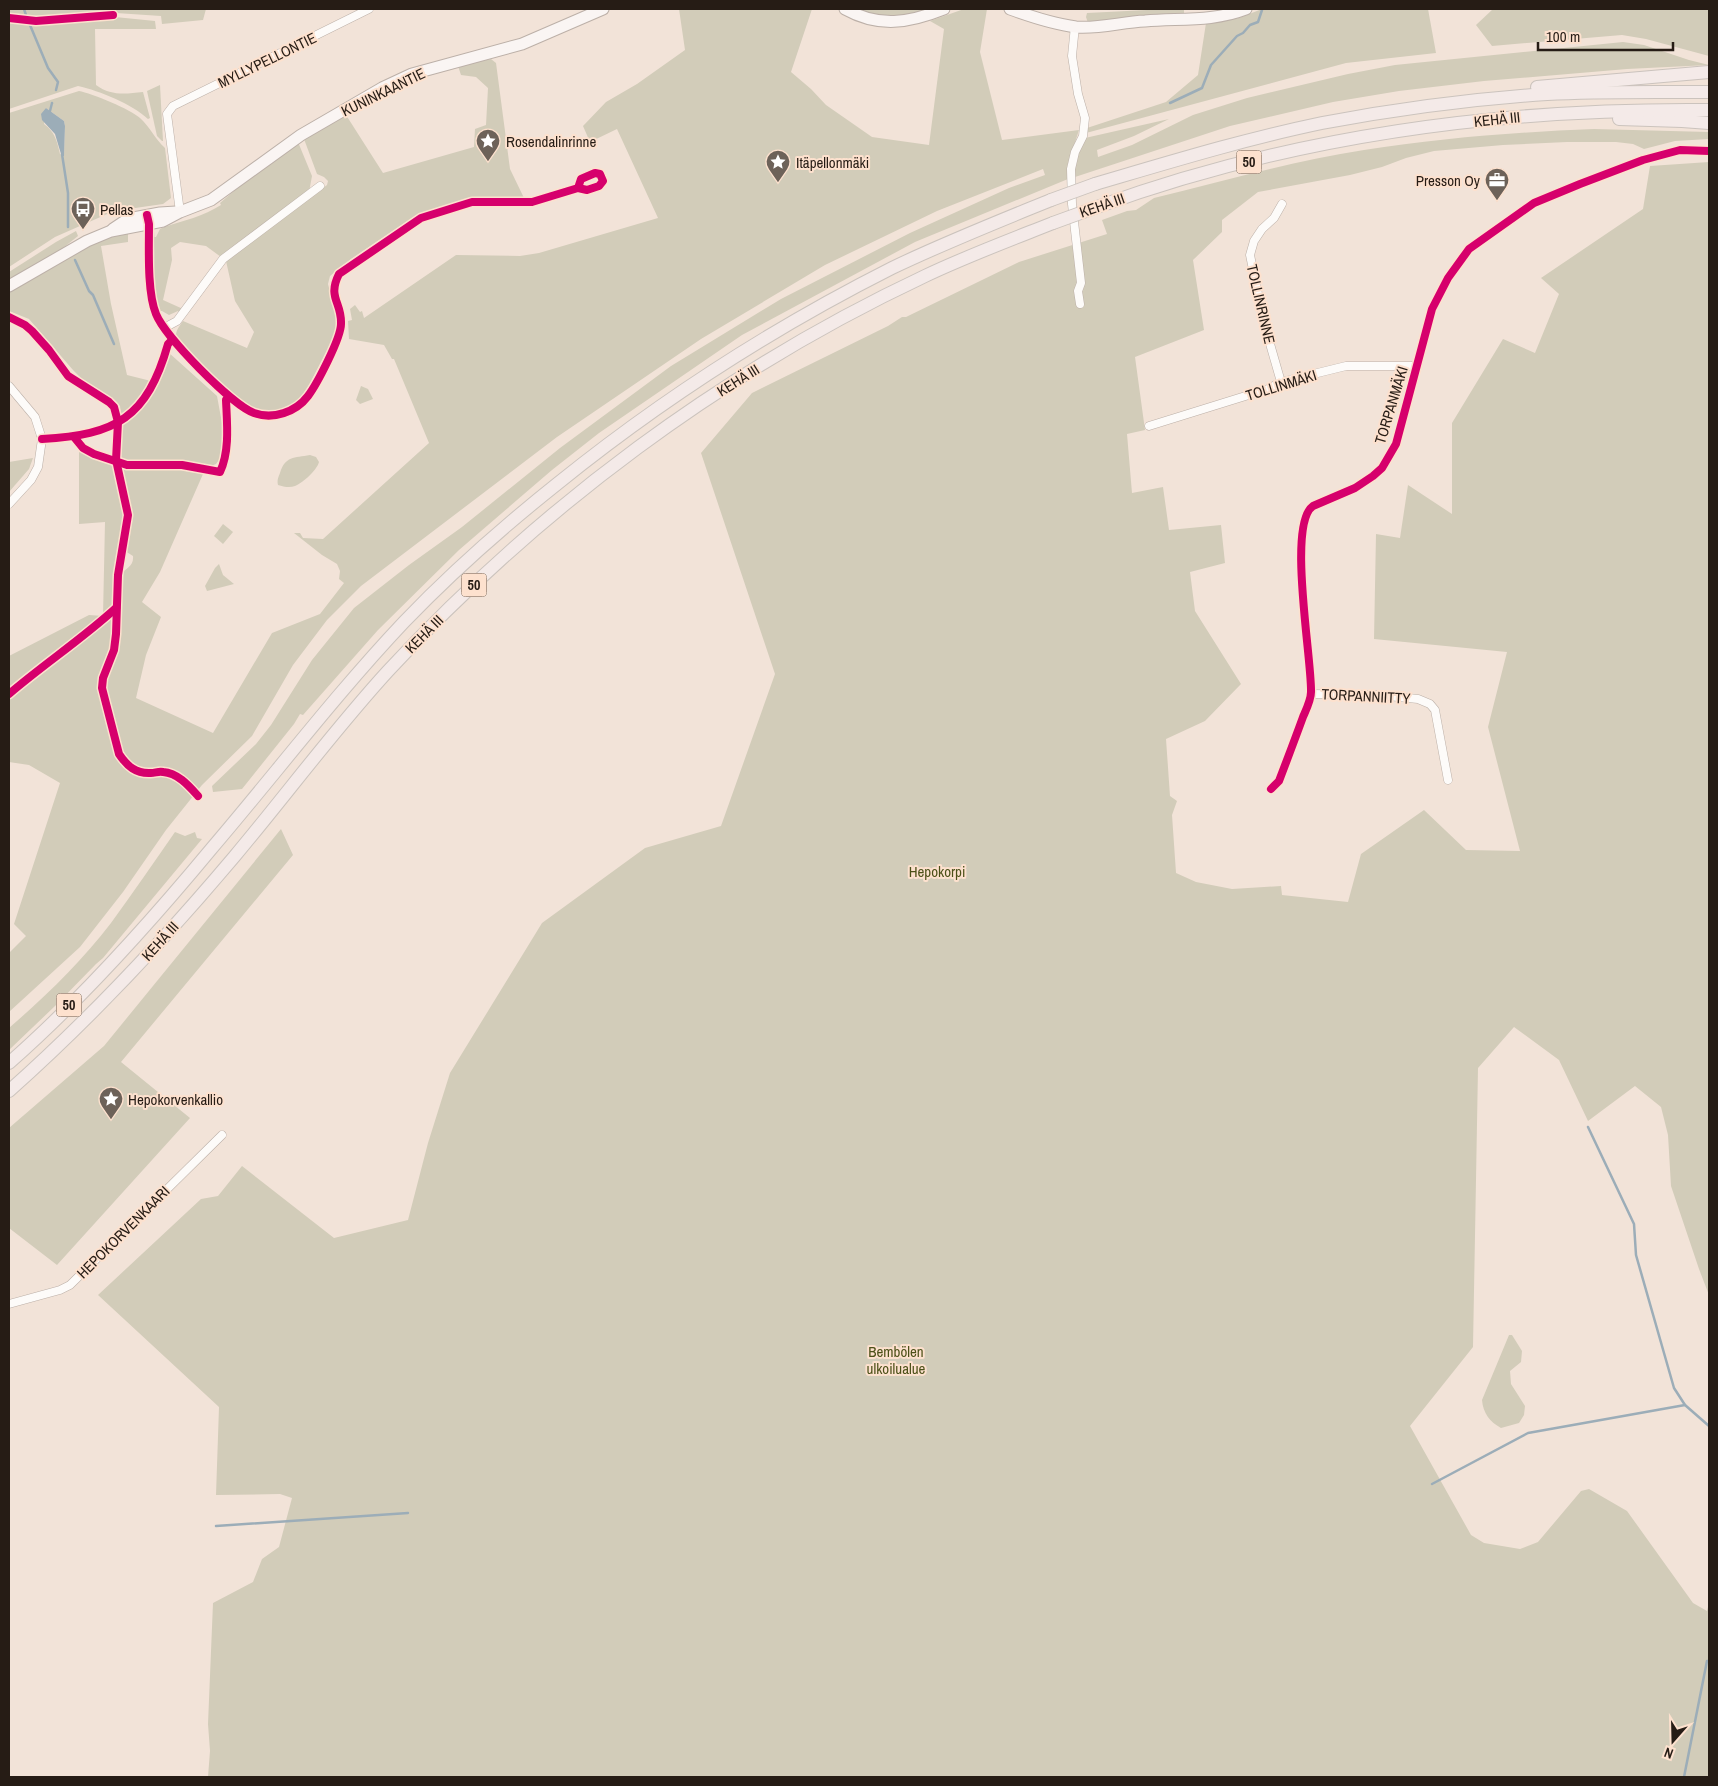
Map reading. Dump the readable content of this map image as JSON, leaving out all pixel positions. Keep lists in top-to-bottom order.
{
  "streets": {
    "highway": ["KEHÄ III", "50"],
    "main road": ["KUNINKAANTIE"],
    "street": [
      "MYLLYPELLONTIE",
      "TOLLINRINNE",
      "TOLLINMÄKI",
      "TORPANMÄKI",
      "TORPANNIITTY",
      "HEPOKORVENKAARI"
    ]
  },
  "crossings": [
    ["MYLLYPELLONTIE", "KUNINKAANTIE"],
    ["TOLLINRINNE", "TOLLINMÄKI"],
    ["TOLLINMÄKI", "TORPANMÄKI"],
    ["TORPANMÄKI", "TORPANNIITTY"]
  ],
  "parks": ["Hepokorpi", "Bembölen ulkoilualue"],
  "places": {
    "place": ["Rosendalinrinne", "Itäpellonmäki", "Hepokorvenkallio"],
    "office": ["Presson Oy"],
    "bus stop": ["Pellas"]
  },
  "scale_bar": "100 m",
  "north": "bottom"
}
